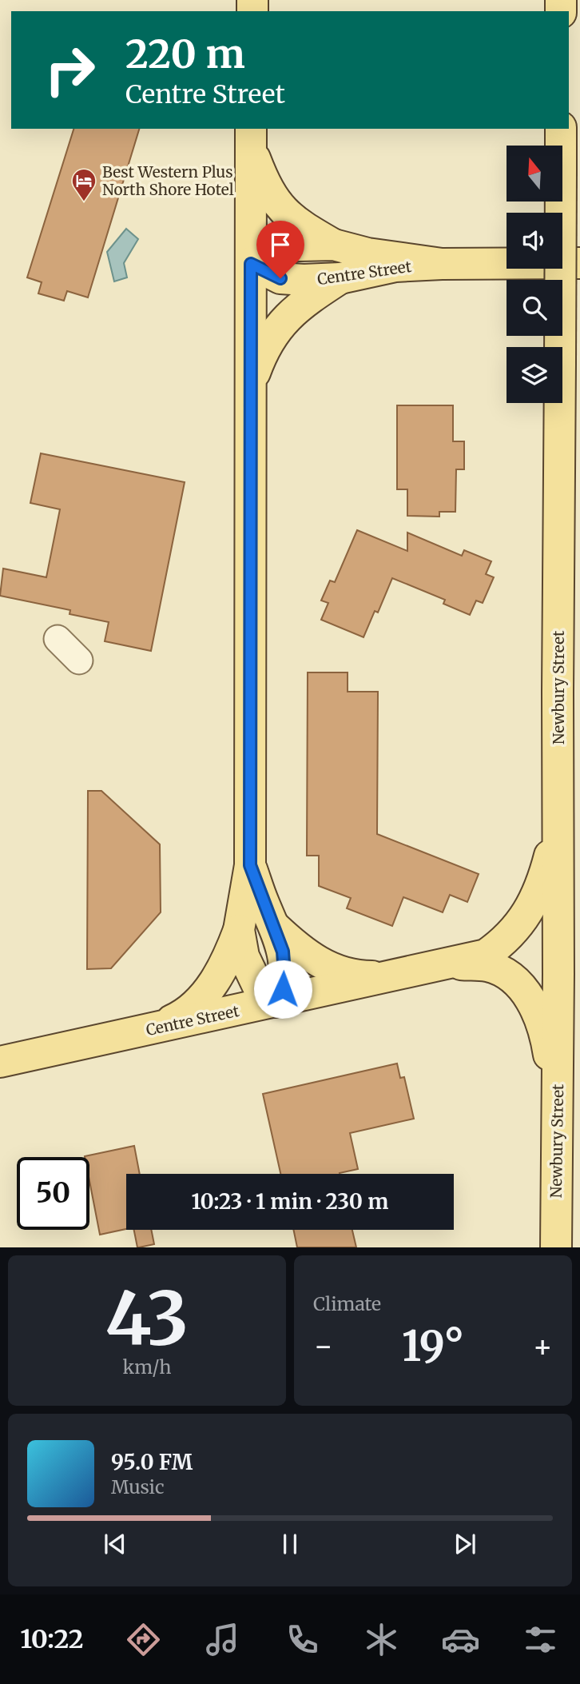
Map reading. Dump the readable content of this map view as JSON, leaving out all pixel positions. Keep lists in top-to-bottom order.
{
  "streets": {
    "main road": ["Centre Street", "Newbury Street"]
  },
  "crossings": [
    ["Centre Street", "Newbury Street"]
  ],
  "places": {
    "hotel": ["Best Western Plus North Shore Hotel"]
  },
  "north": "top",
  "page": {
    "turn": ["220 m", "Centre Street"],
    "limit": "50",
    "trip": "10:23 · 1 min · 230 m",
    "tile": [
      ["43", "km/h"],
      "Climate"
    ],
    "heat": ["−", "19°", "+"],
    "song": ["95.0 FM", "Music"],
    "tabs": "10:22"
  }
}
